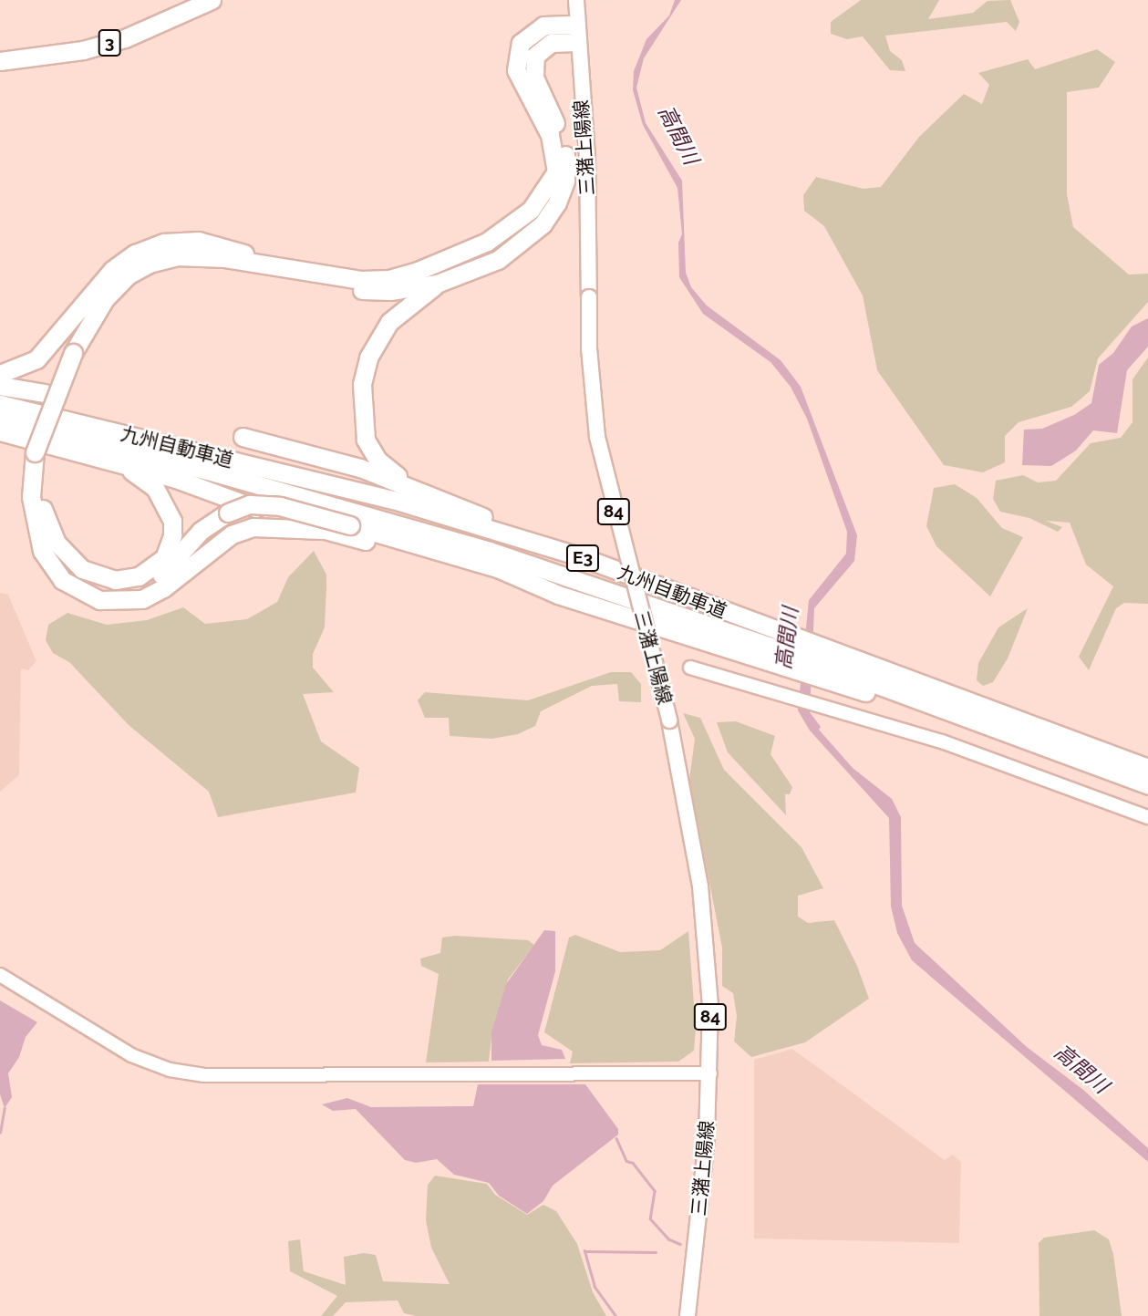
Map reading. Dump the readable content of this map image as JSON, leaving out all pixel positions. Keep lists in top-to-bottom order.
{
  "streets": {
    "highway": ["3", "九州自動車道", "E3"],
    "main road": ["三潴上陽線", "84"]
  },
  "water": ["高間川"]
}
